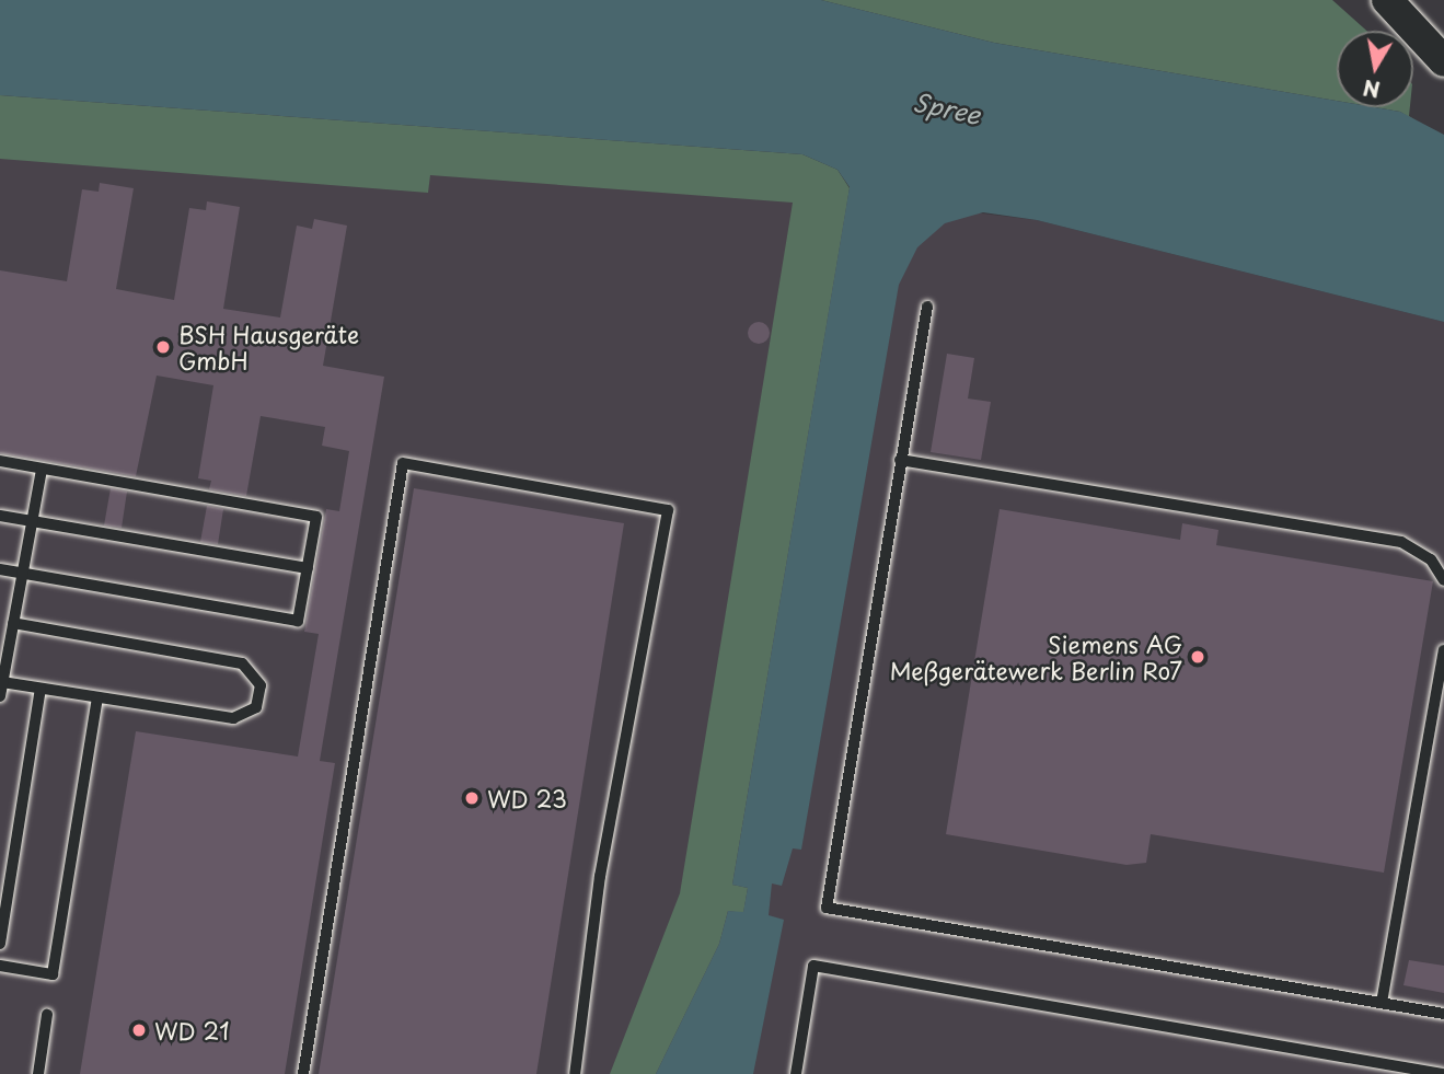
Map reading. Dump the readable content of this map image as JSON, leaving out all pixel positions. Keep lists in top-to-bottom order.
{
  "water": ["Spree"],
  "places": [
    "BSH Hausgeräte GmbH",
    "Siemens AG Meßgerätewerk Berlin Ro7",
    "WD 23",
    "WD 21"
  ],
  "north": "bottom"
}
